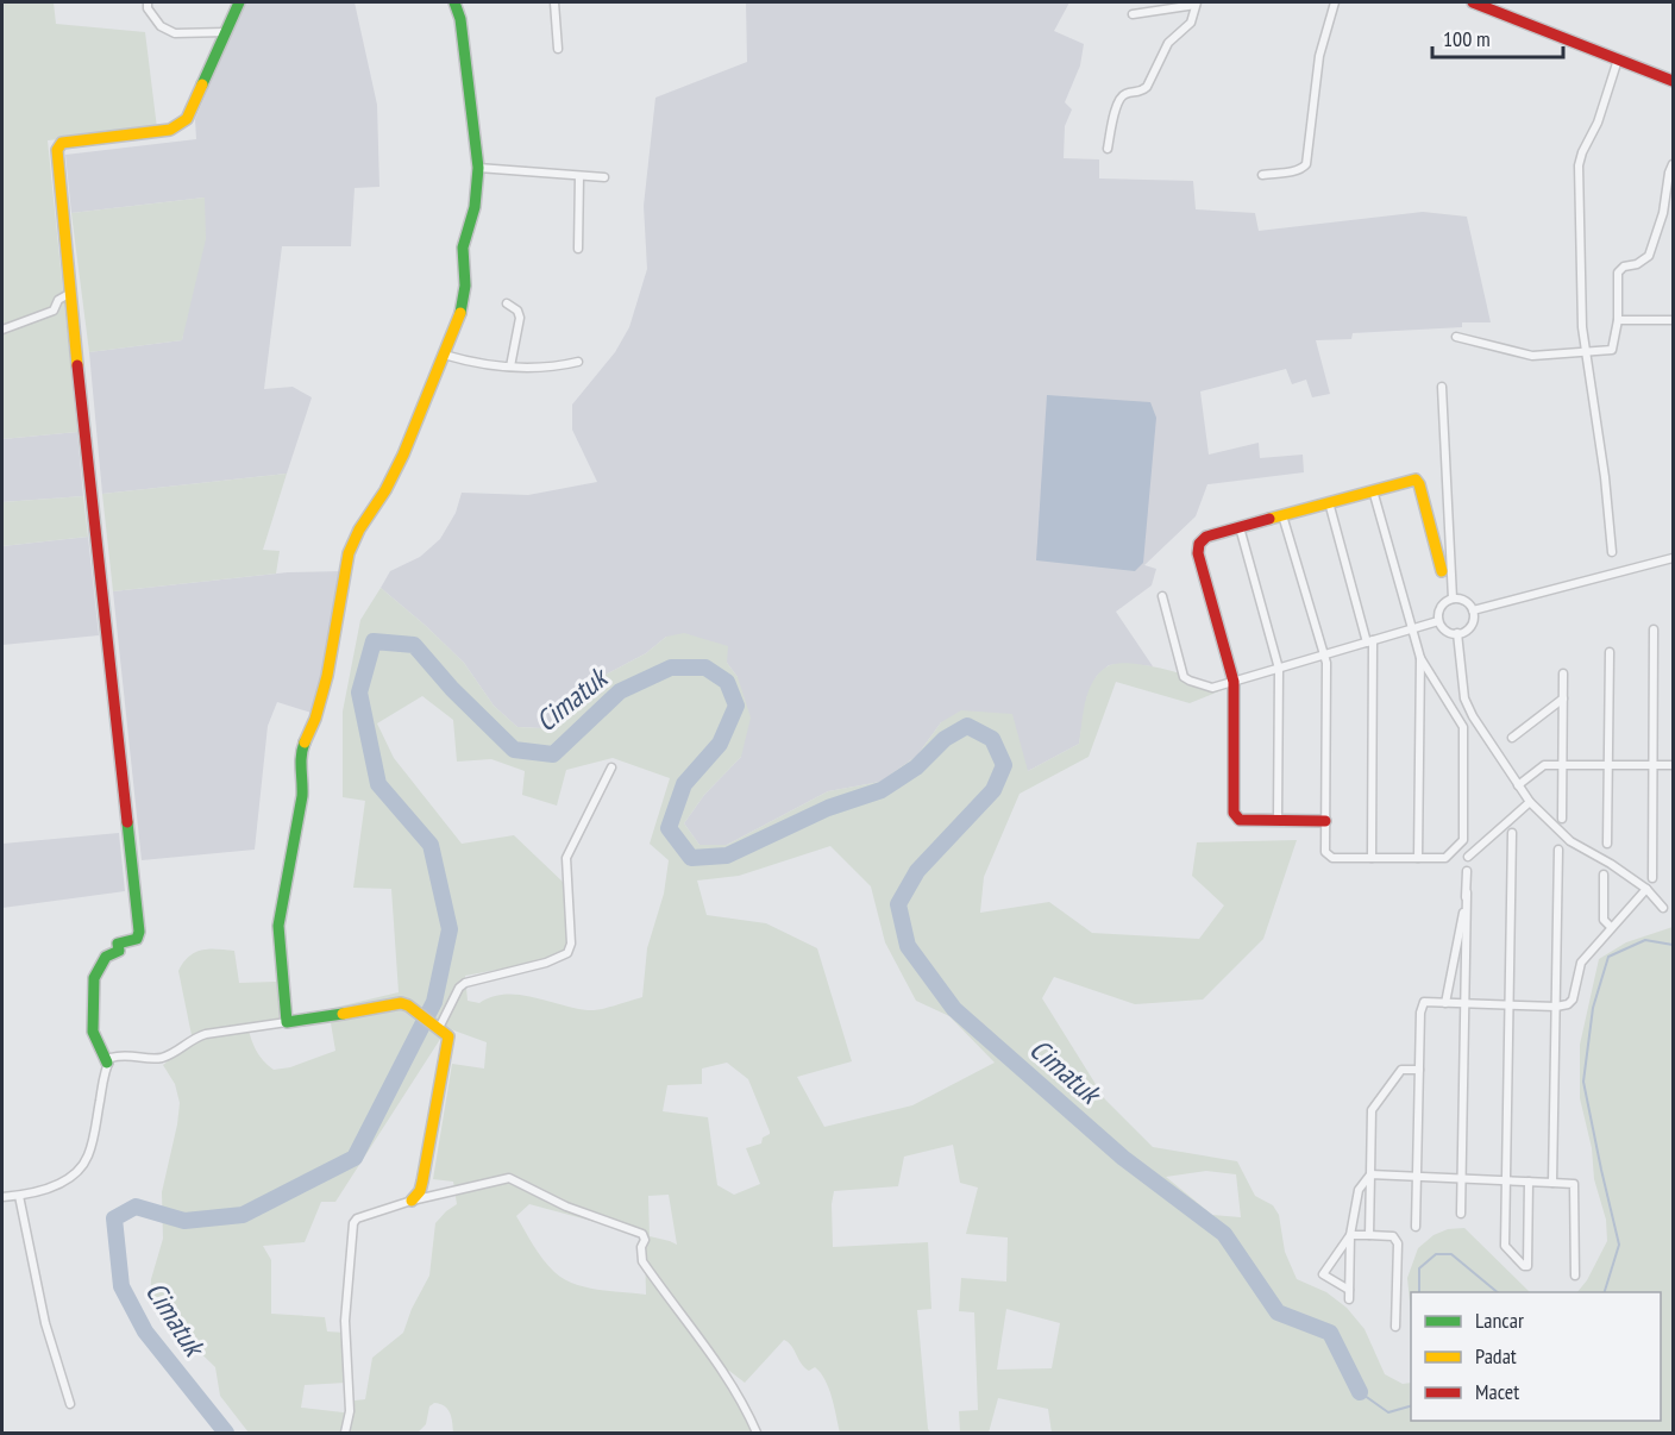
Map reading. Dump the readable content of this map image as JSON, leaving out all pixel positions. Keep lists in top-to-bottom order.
{
  "water": ["Cimatuk"],
  "legend": ["Lancar", "Padat", "Macet"],
  "scale_bar": "100 m"
}
